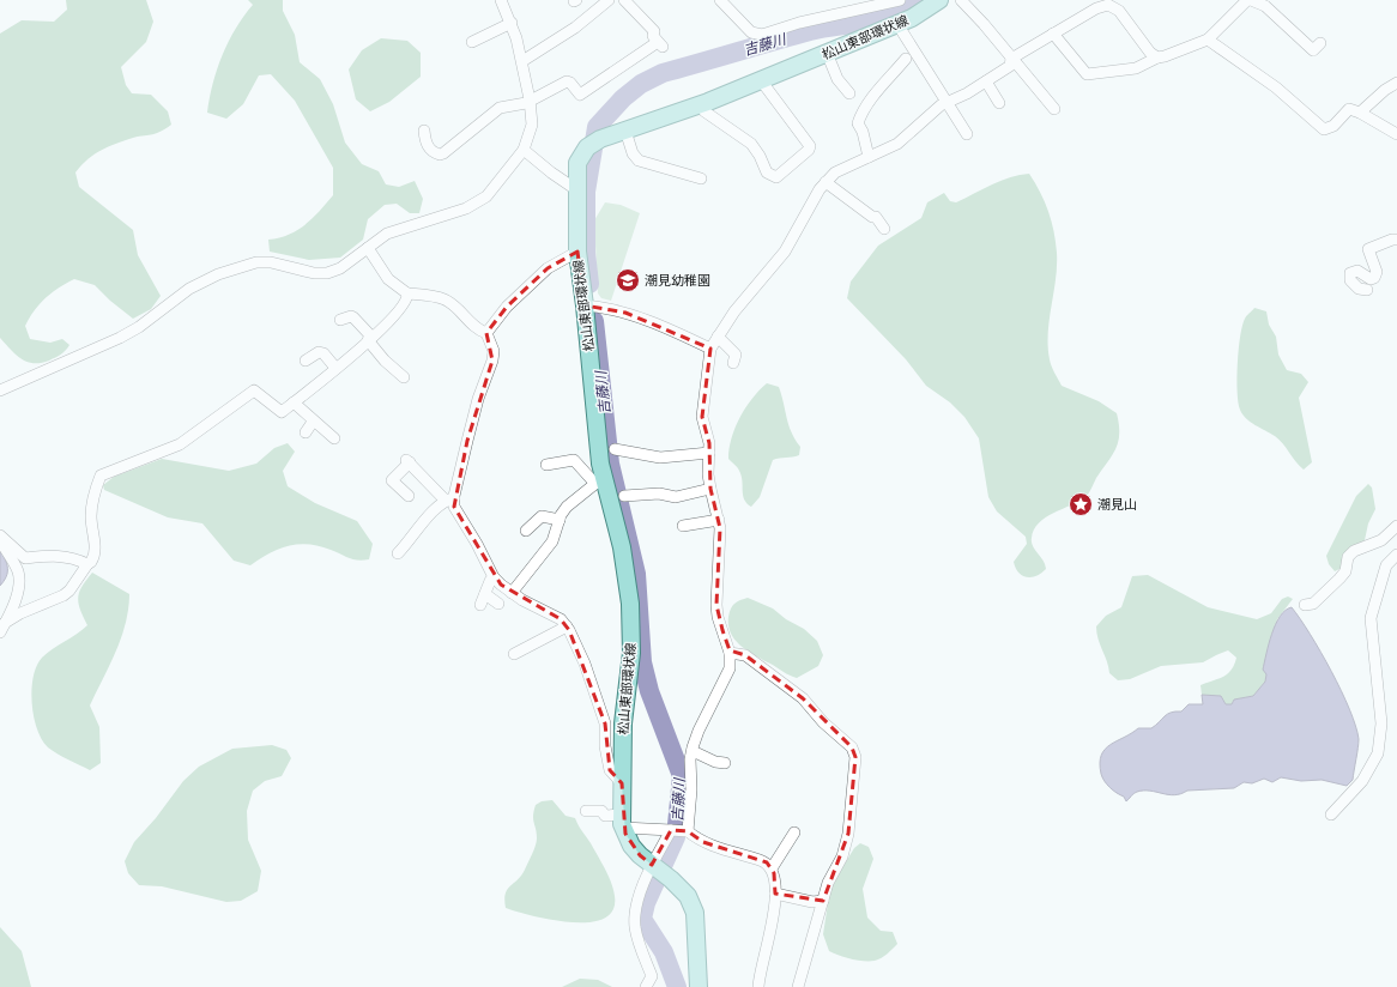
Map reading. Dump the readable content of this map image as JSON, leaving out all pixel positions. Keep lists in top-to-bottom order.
{
  "streets": {
    "main road": ["松山東部環状線"]
  },
  "water": ["吉藤川"],
  "places": {
    "school or university": ["潮見幼稚園"],
    "place": ["潮見山"]
  }
}
